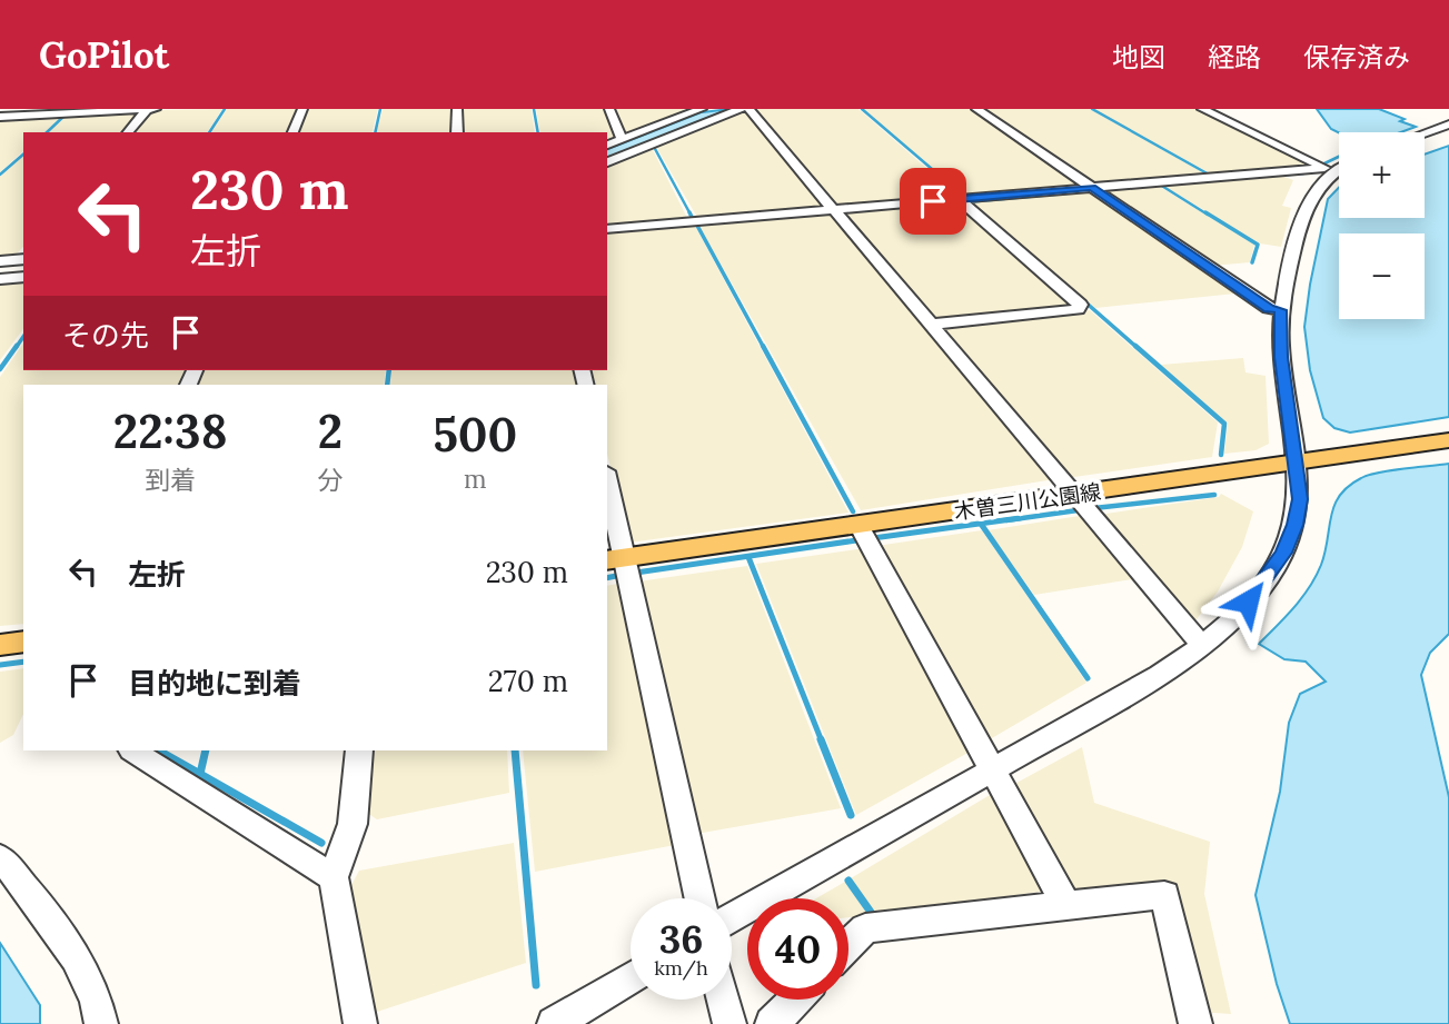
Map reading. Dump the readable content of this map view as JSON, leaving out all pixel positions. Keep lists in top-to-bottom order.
{
  "streets": {
    "main road": ["木曽三川公園線"]
  },
  "page": {
    "header": "GoPilot",
    "nav": ["地図", "経路", "保存済み"],
    "map_buttons": ["+", "−"],
    "turn": ["230 m", "左折"],
    "then": "その先",
    "eta": [
      "22:38",
      "到着",
      "2",
      "分",
      "500",
      "m"
    ],
    "list": [
      {
        "name": "左折",
        "value": "230 m"
      },
      {
        "name": "目的地に到着",
        "value": "270 m"
      }
    ],
    "speed": "36 km/h",
    "limit": "40"
  }
}
